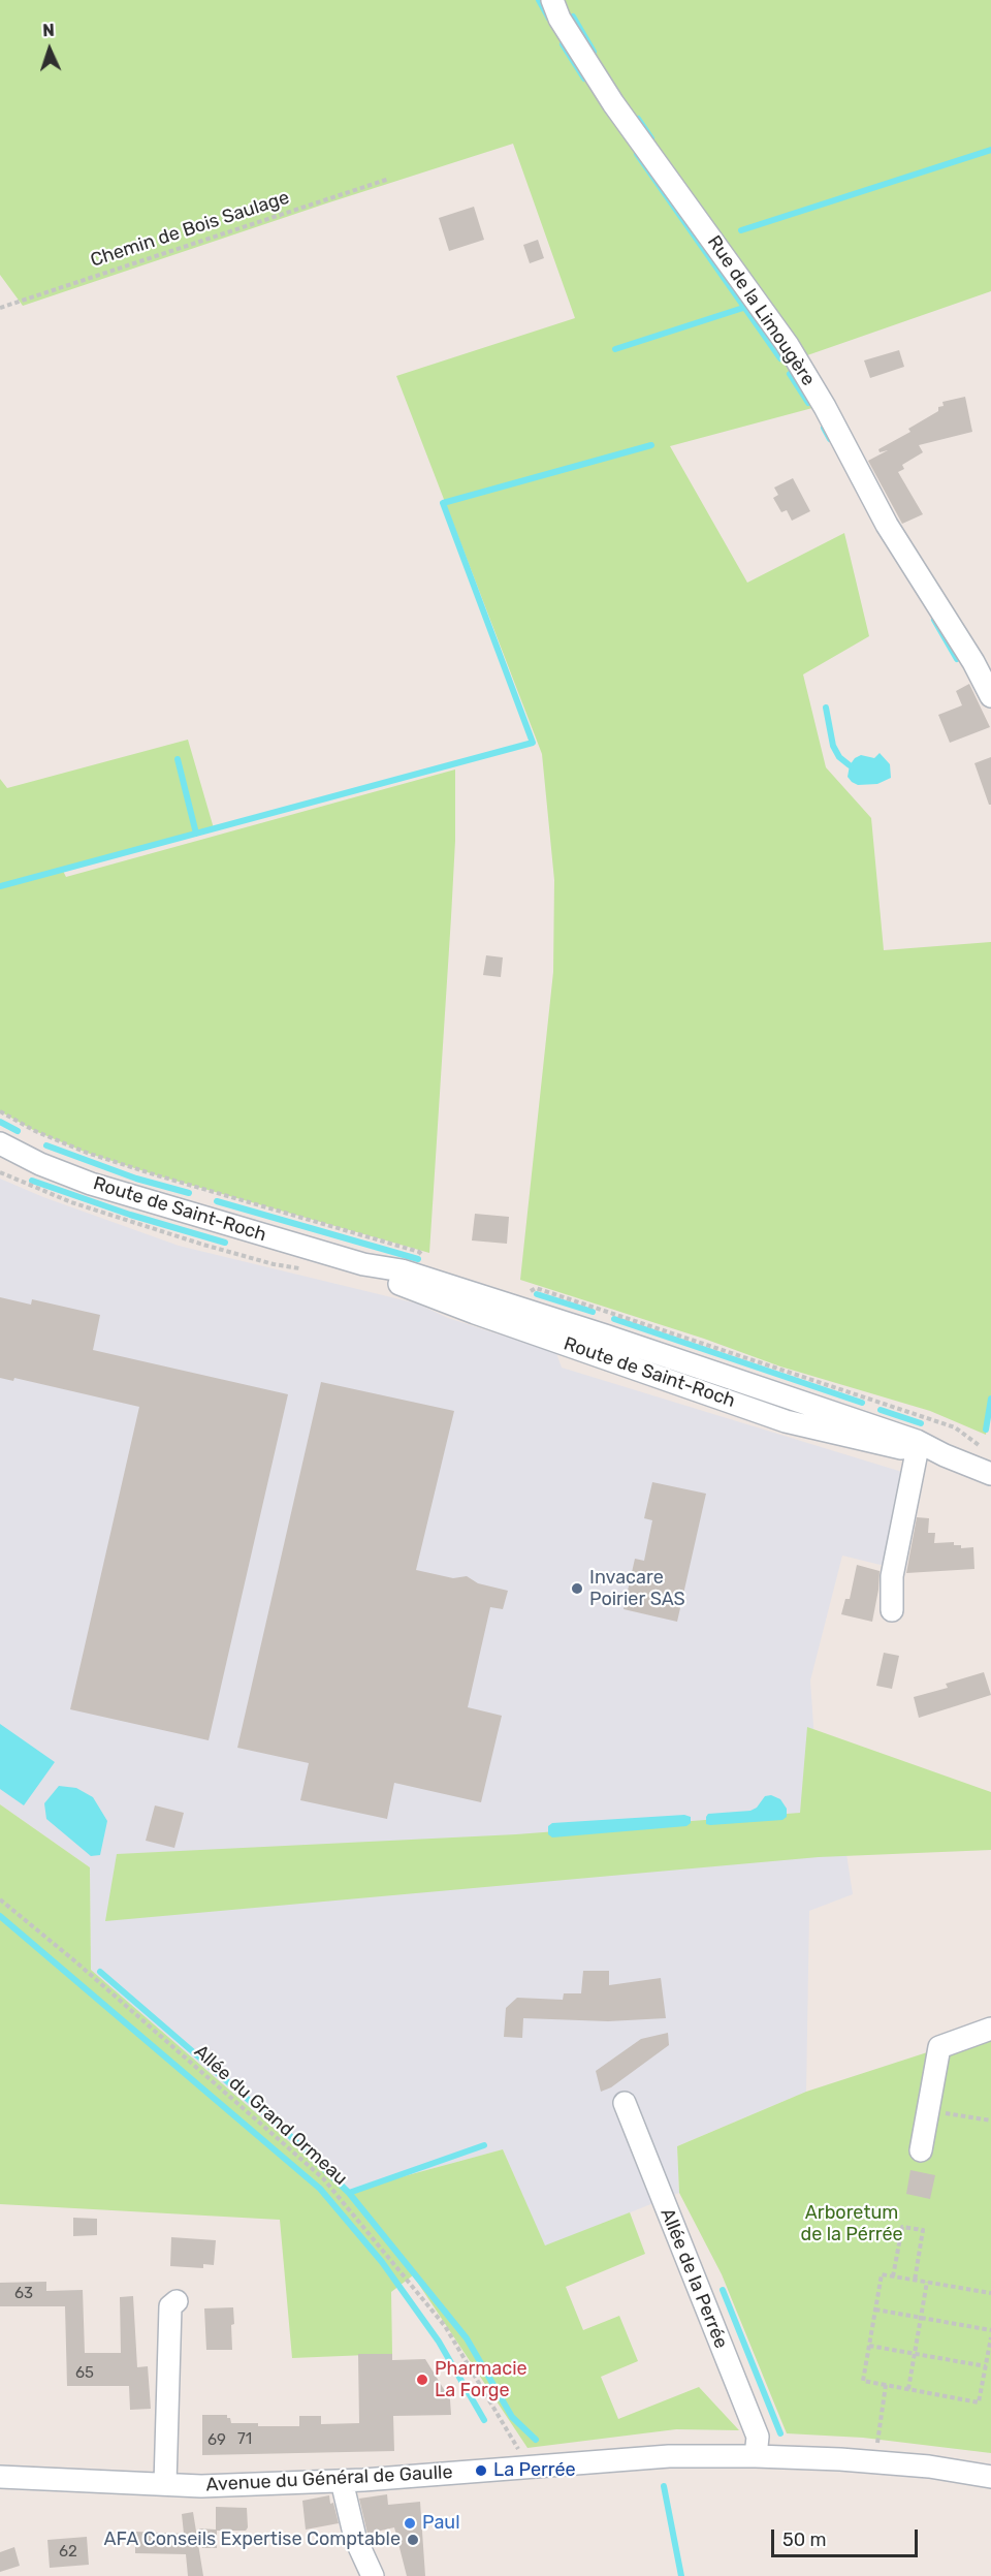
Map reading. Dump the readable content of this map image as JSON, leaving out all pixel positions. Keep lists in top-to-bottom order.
{
  "streets": {
    "street": [
      "Rue de la Limougère",
      "Route de Saint-Roch",
      "Allée de la Perrée",
      "Avenue du Général de Gaulle"
    ],
    "path": ["Chemin de Bois Saulage", "Allée du Grand Ormeau"]
  },
  "crossings": [
    ["Allée de la Perrée", "Avenue du Général de Gaulle"]
  ],
  "parks": ["Arboretum de la Pérrée"],
  "places": [
    "Invacare Poirier SAS",
    "Pharmacie La Forge",
    "La Perrée",
    "Paul",
    "AFA Conseils Expertise Comptable"
  ],
  "house_numbers": [
    "63",
    "65",
    "71",
    "69",
    "62"
  ],
  "scale_bar": "50 m",
  "north": "top"
}
